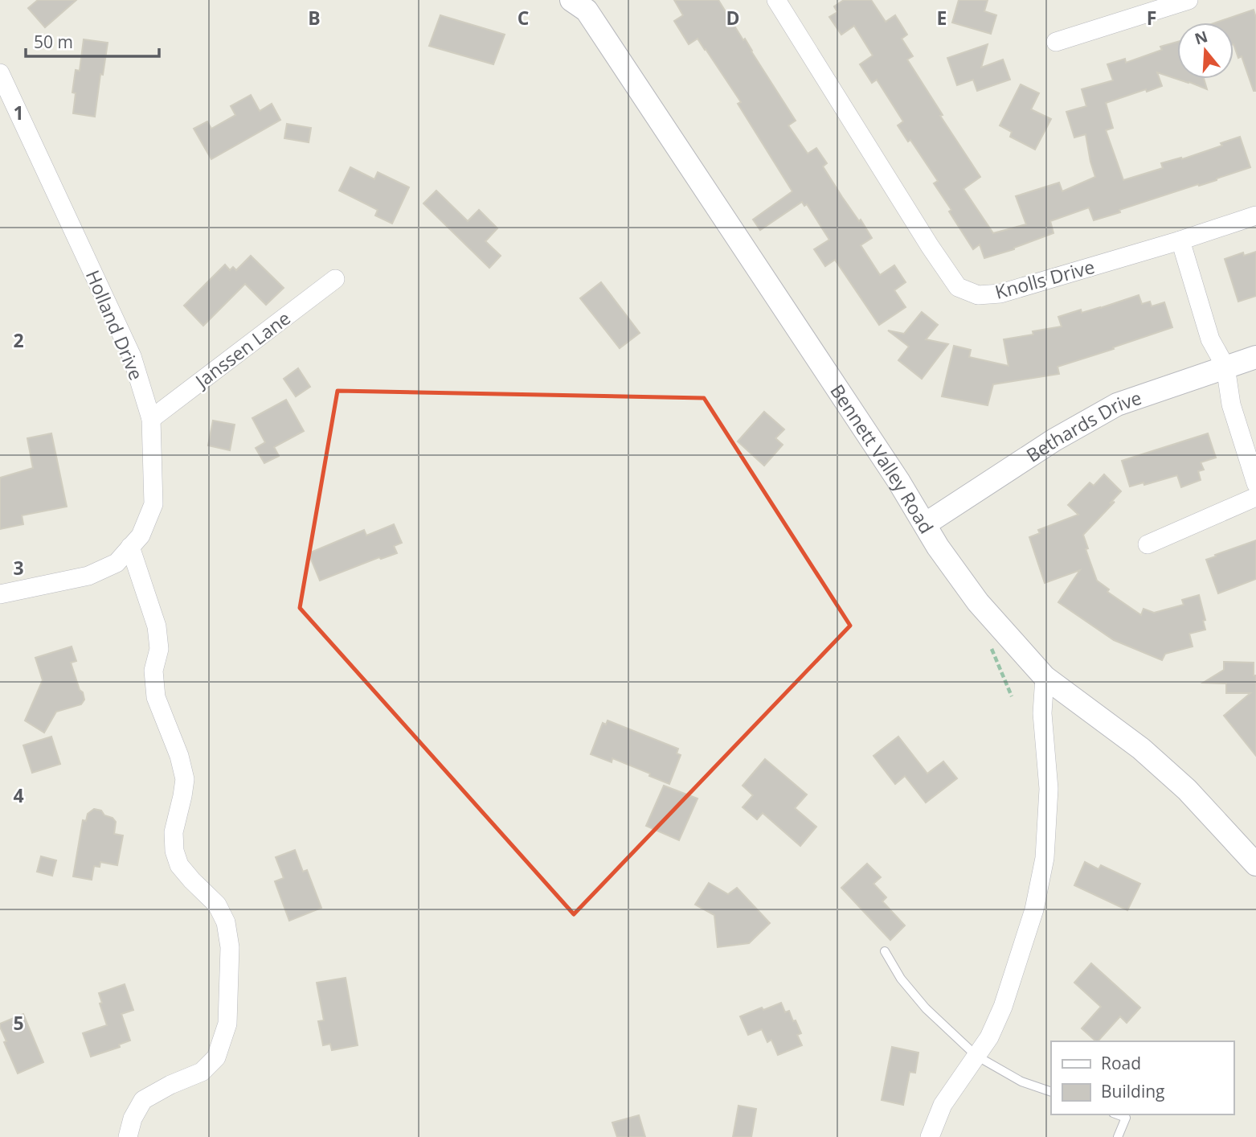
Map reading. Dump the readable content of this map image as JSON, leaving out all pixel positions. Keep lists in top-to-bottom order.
{
  "streets": {
    "street": [
      "Knolls Drive",
      "Holland Drive",
      "Janssen Lane",
      "Bethards Drive",
      "Bennett Valley Road"
    ]
  },
  "crossings": [
    ["Holland Drive", "Janssen Lane"],
    ["Bethards Drive", "Bennett Valley Road"]
  ],
  "legend": ["Road", "Building"],
  "scale_bar": "50 m",
  "north": "top",
  "grid": {
    "columns": [
      "B",
      "C",
      "D",
      "E",
      "F"
    ],
    "rows": [
      "1",
      "2",
      "3",
      "4",
      "5"
    ]
  }
}
